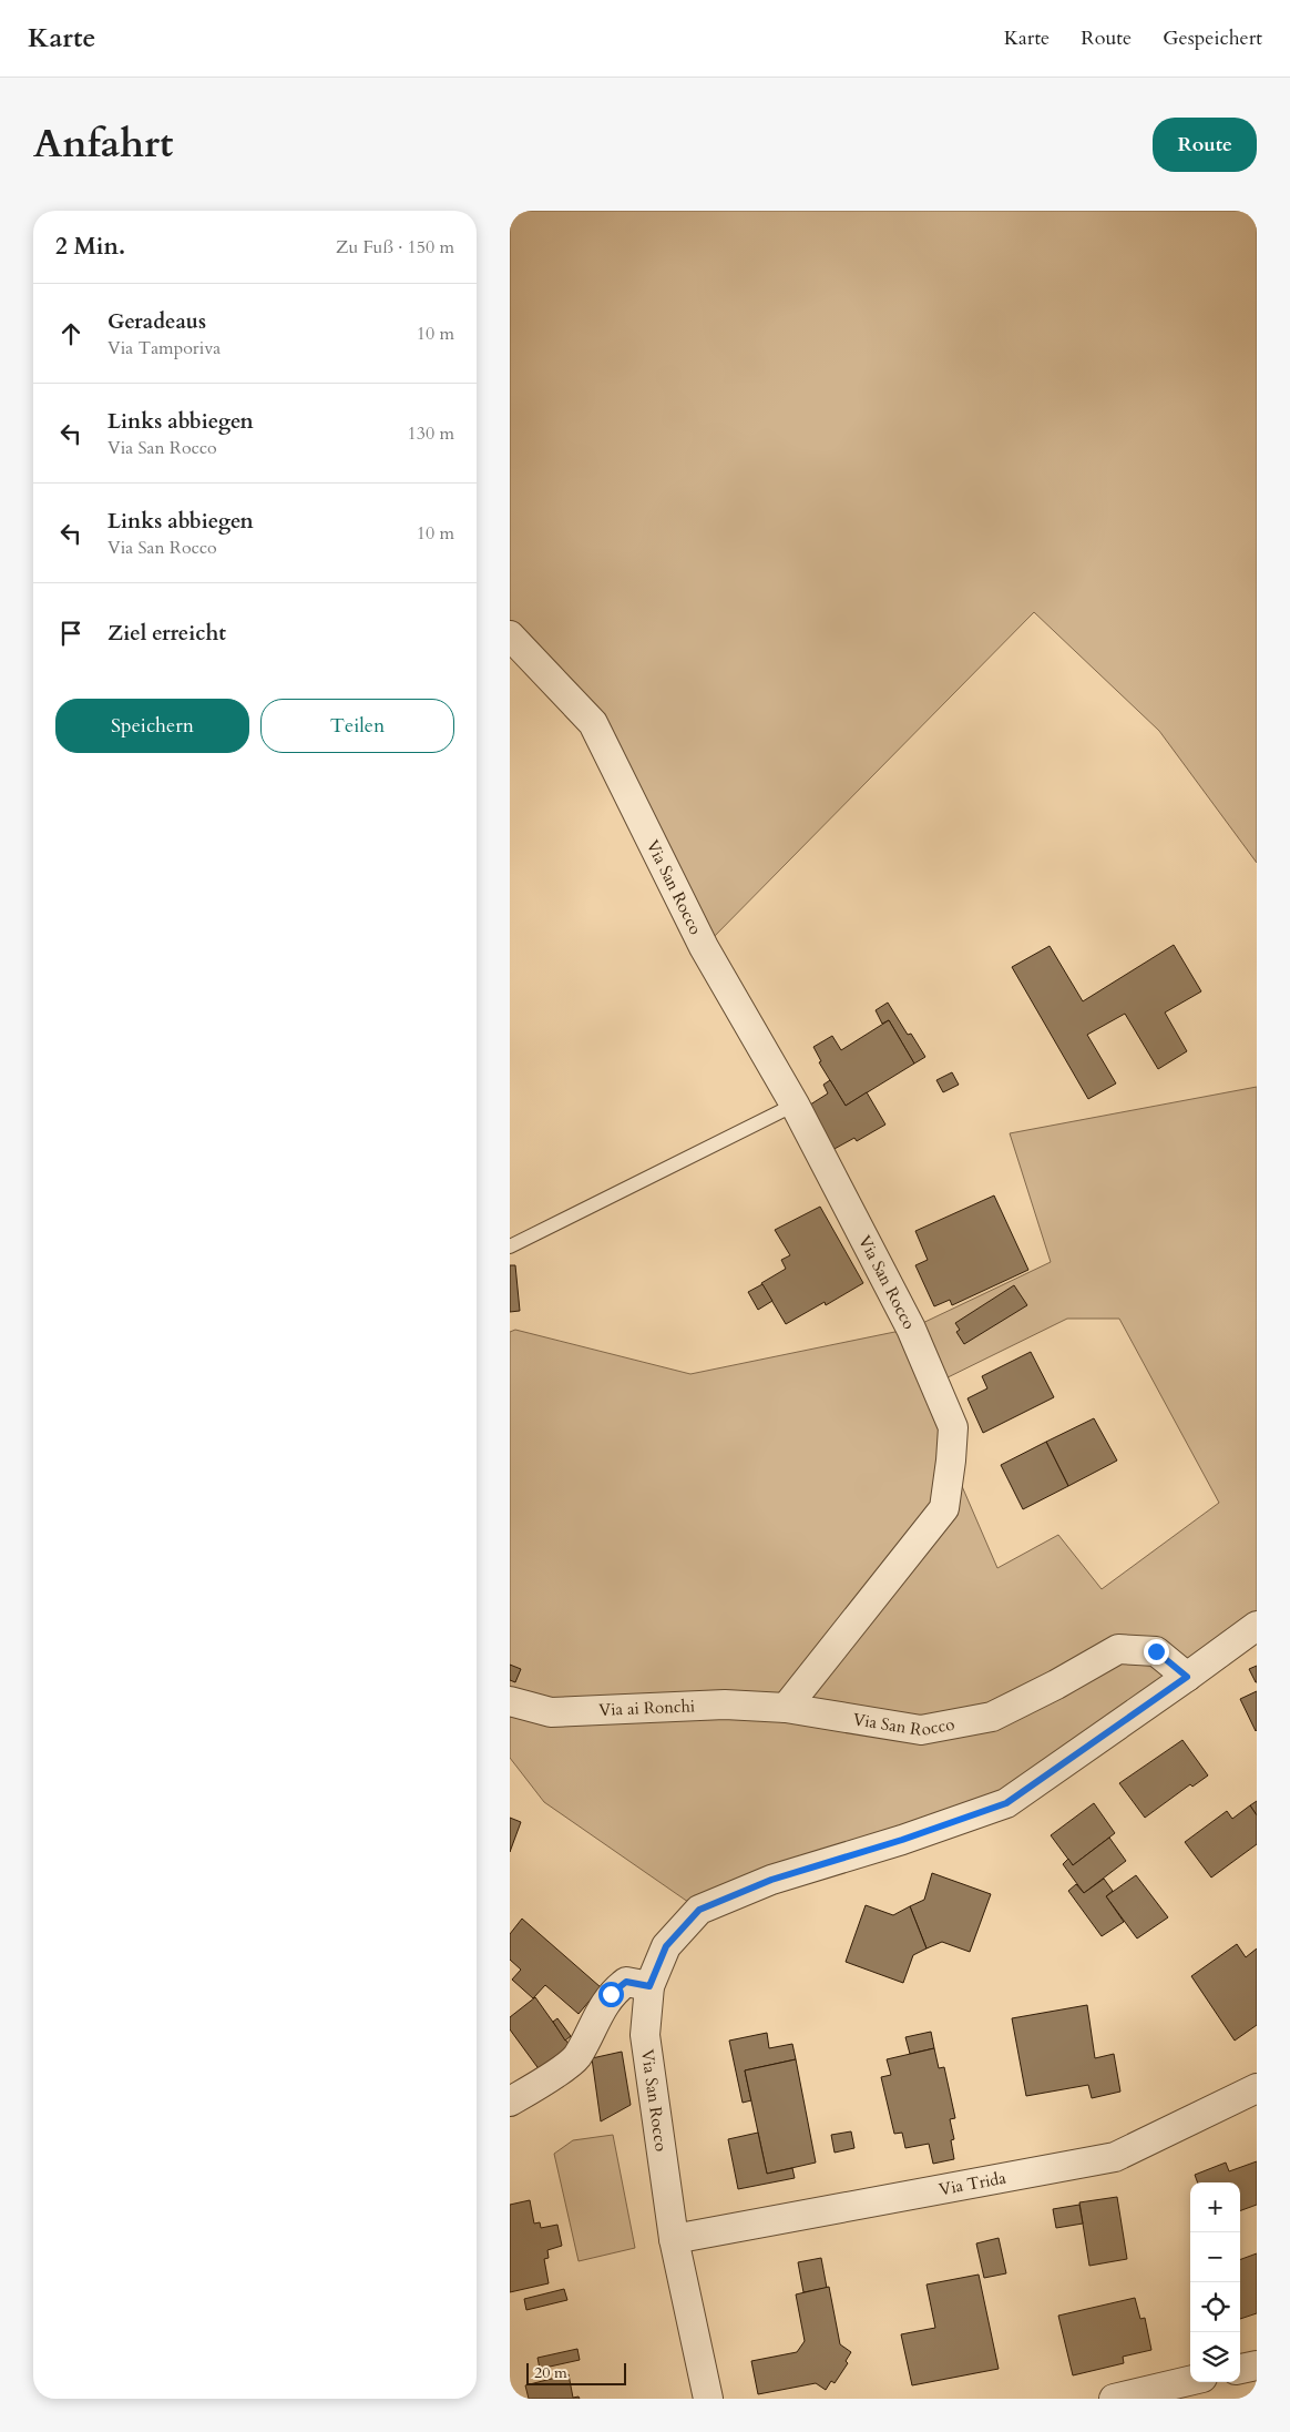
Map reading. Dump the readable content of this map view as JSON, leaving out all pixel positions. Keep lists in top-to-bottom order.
{
  "streets": {
    "street": ["Via San Rocco", "Via ai Ronchi", "Via Trida"]
  },
  "crossings": [
    ["Via San Rocco", "Via ai Ronchi"],
    ["Via San Rocco", "Via Trida"]
  ],
  "scale_bar": "20 m",
  "page": {
    "header": "Karte",
    "nav": ["Karte", "Route", "Gespeichert"],
    "title": "Anfahrt",
    "buttons": [
      "Route",
      ["Speichern", "Teilen"]
    ],
    "heading": ["2 Min.", "Zu Fuß · 150 m"],
    "list": [
      ["Geradeaus", "Via Tamporiva", "10 m"],
      ["Links abbiegen", "Via San Rocco", "130 m"],
      ["Links abbiegen", "Via San Rocco", "10 m"],
      "Ziel erreicht"
    ],
    "map_buttons": ["+", "−"],
    "scale": "20 m"
  }
}
